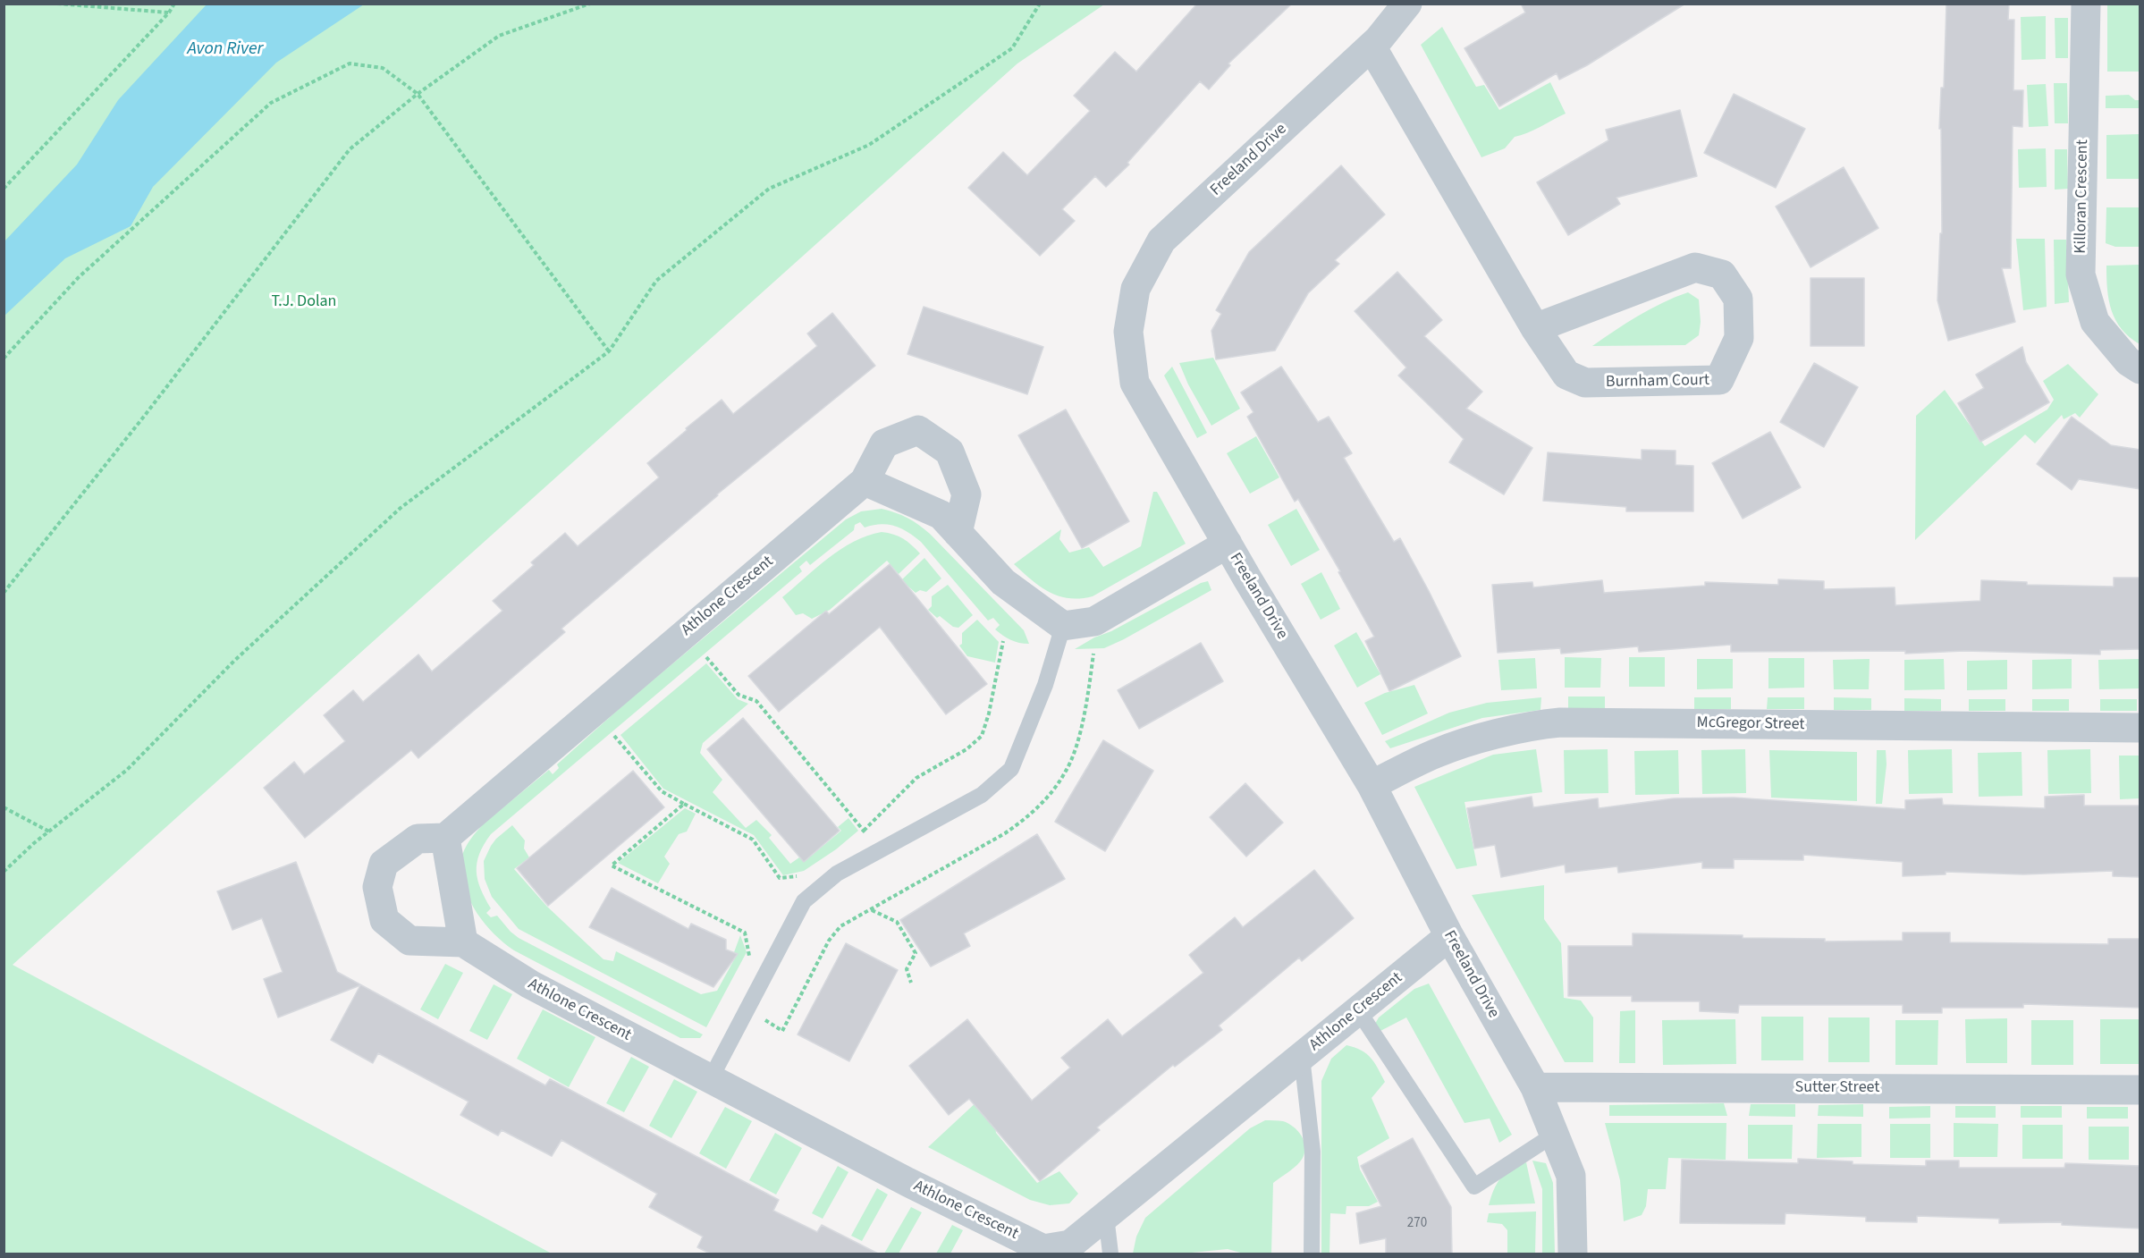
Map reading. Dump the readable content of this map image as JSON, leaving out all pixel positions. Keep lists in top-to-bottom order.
{
  "streets": {
    "street": [
      "Freeland Drive",
      "Killoran Crescent",
      "Burnham Court",
      "Athlone Crescent",
      "McGregor Street",
      "Sutter Street"
    ]
  },
  "crossings": [
    ["Freeland Drive", "Burnham Court"],
    ["Freeland Drive", "Athlone Crescent"],
    ["Freeland Drive", "McGregor Street"],
    ["Freeland Drive", "Sutter Street"]
  ],
  "water": ["Avon River"],
  "parks": ["T.J. Dolan"],
  "house_numbers": ["270"]
}
